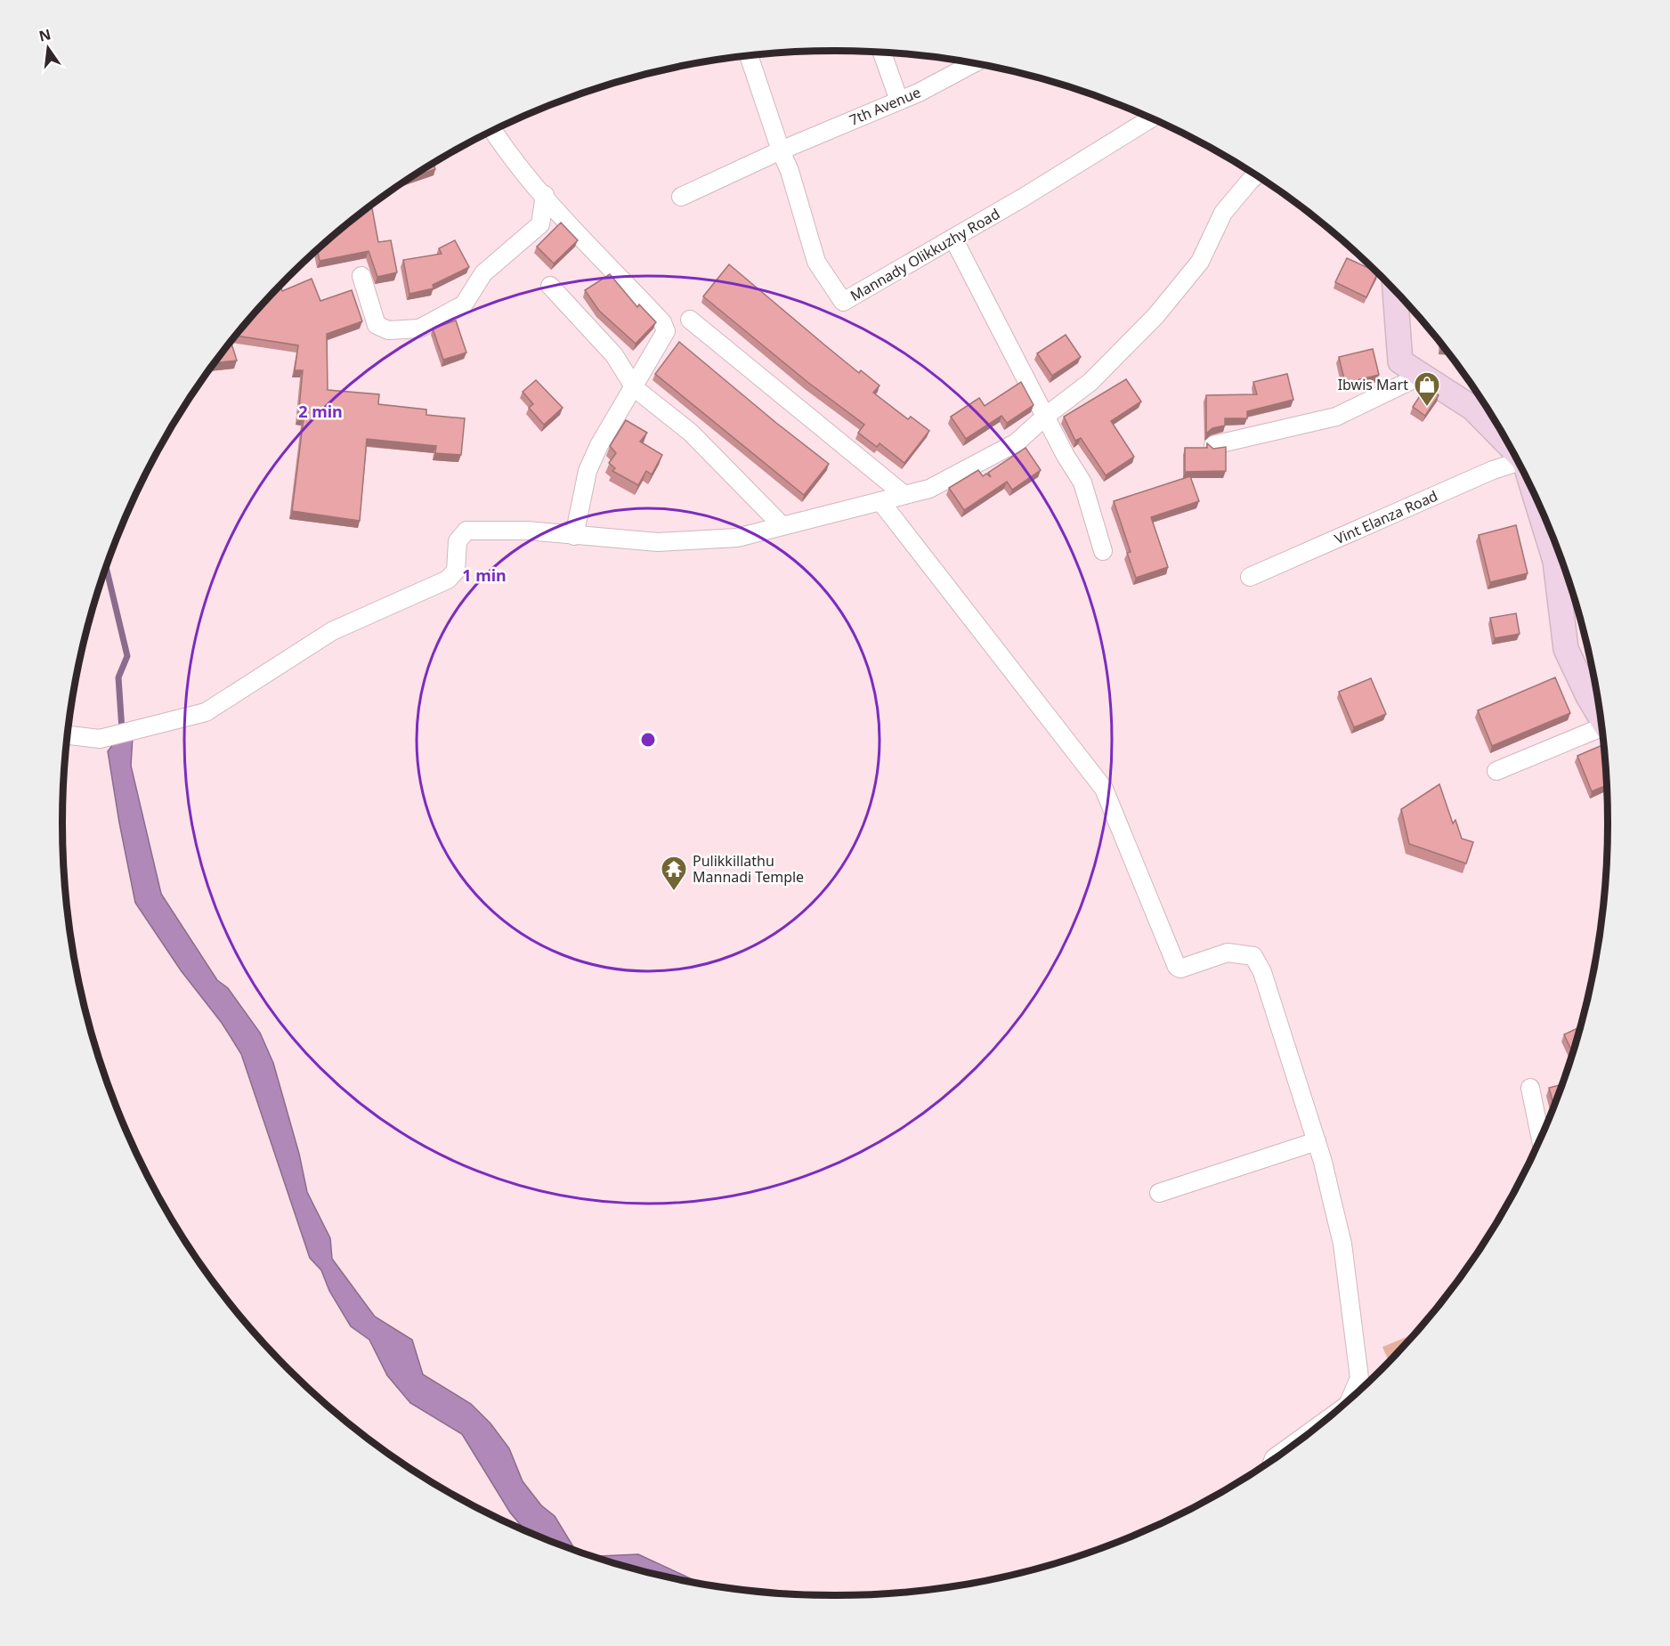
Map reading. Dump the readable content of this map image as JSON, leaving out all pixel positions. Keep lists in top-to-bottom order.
{
  "streets": {
    "street": ["7th Avenue", "Mannady Olikkuzhy Road", "Vint Elanza Road"]
  },
  "crossings": [
    ["7th Avenue", "Mannady Olikkuzhy Road"]
  ],
  "places": {
    "shop": ["Ibwis Mart"],
    "temple": ["Pulikkillathu Mannadi Temple"]
  },
  "north": "top",
  "rings": ["2 min", "1 min"]
}
